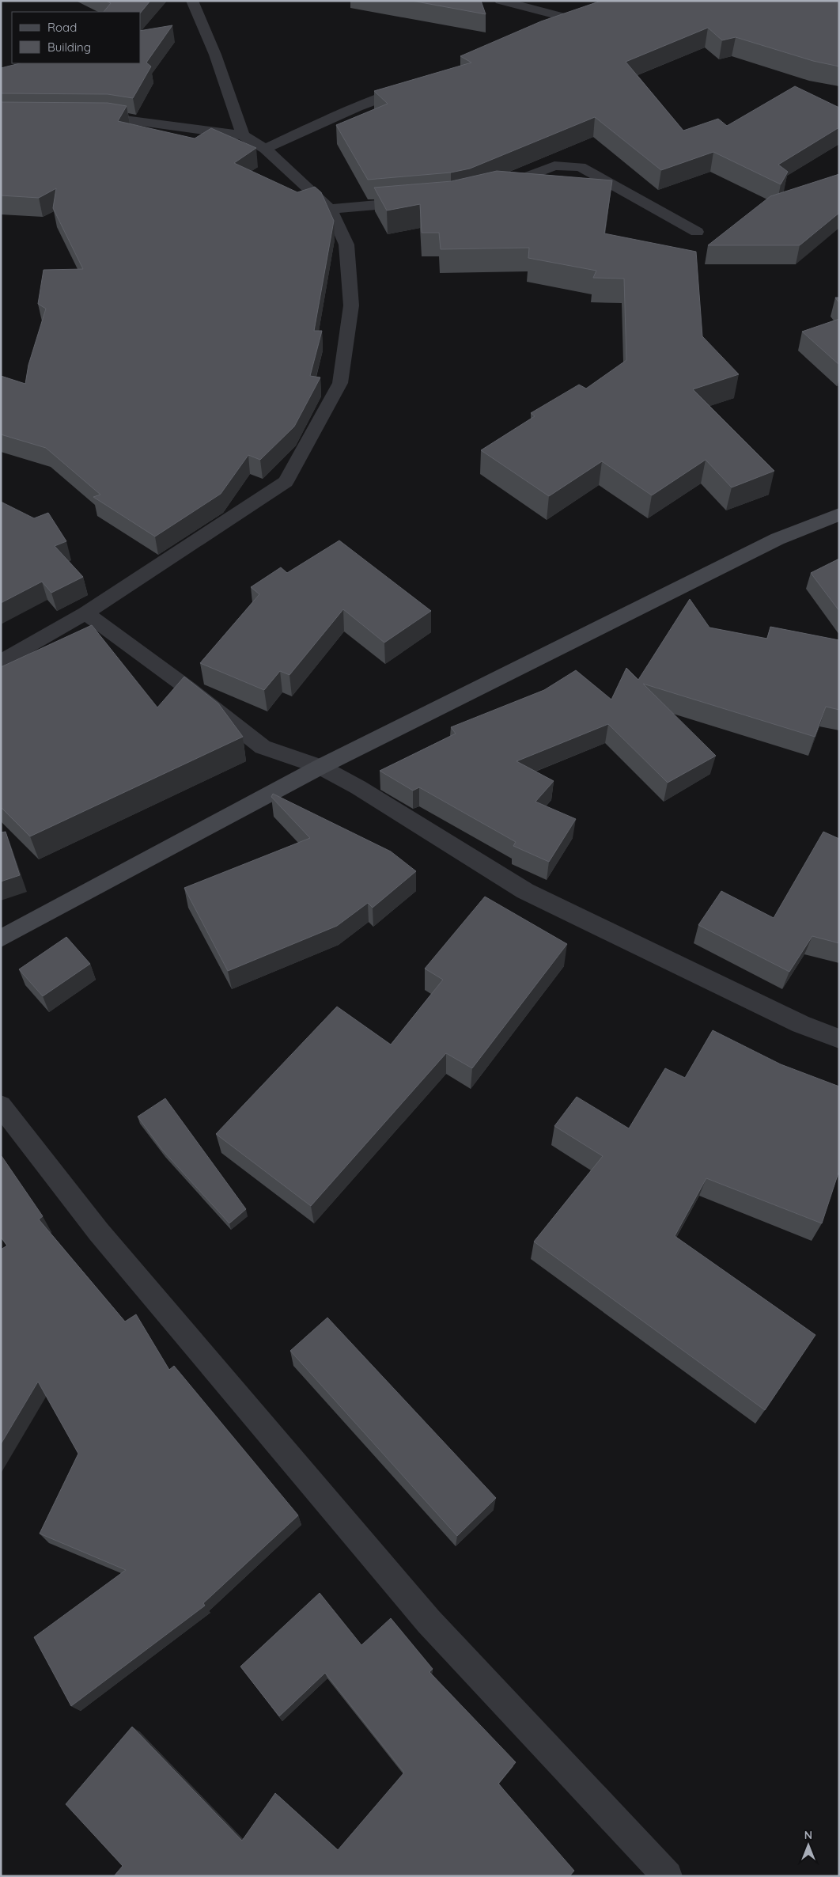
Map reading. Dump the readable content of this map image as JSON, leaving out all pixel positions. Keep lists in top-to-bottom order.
{
  "legend": ["Road", "Building"],
  "north": "top"
}
